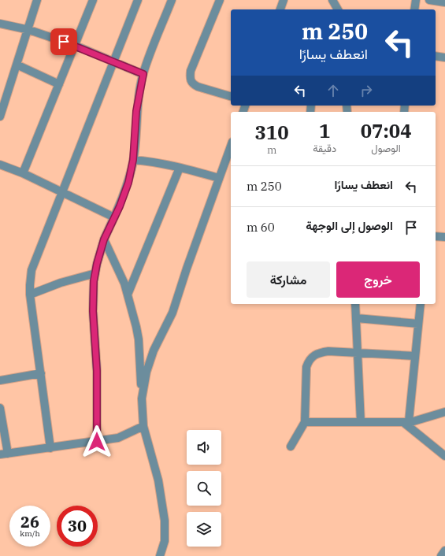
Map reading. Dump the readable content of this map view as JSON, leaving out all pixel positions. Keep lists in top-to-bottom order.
{
  "page": {
    "turn": ["250 m", "انعطف يسارًا"],
    "eta": [
      "07:04",
      "الوصول",
      "1",
      "دقيقة",
      "310",
      "m"
    ],
    "list": [
      {
        "name": "انعطف يسارًا",
        "value": "250 m"
      },
      {
        "name": "الوصول إلى الوجهة",
        "value": "60 m"
      }
    ],
    "buttons": ["خروج", "مشاركة"],
    "speed": "26 km/h",
    "limit": "30"
  }
}
